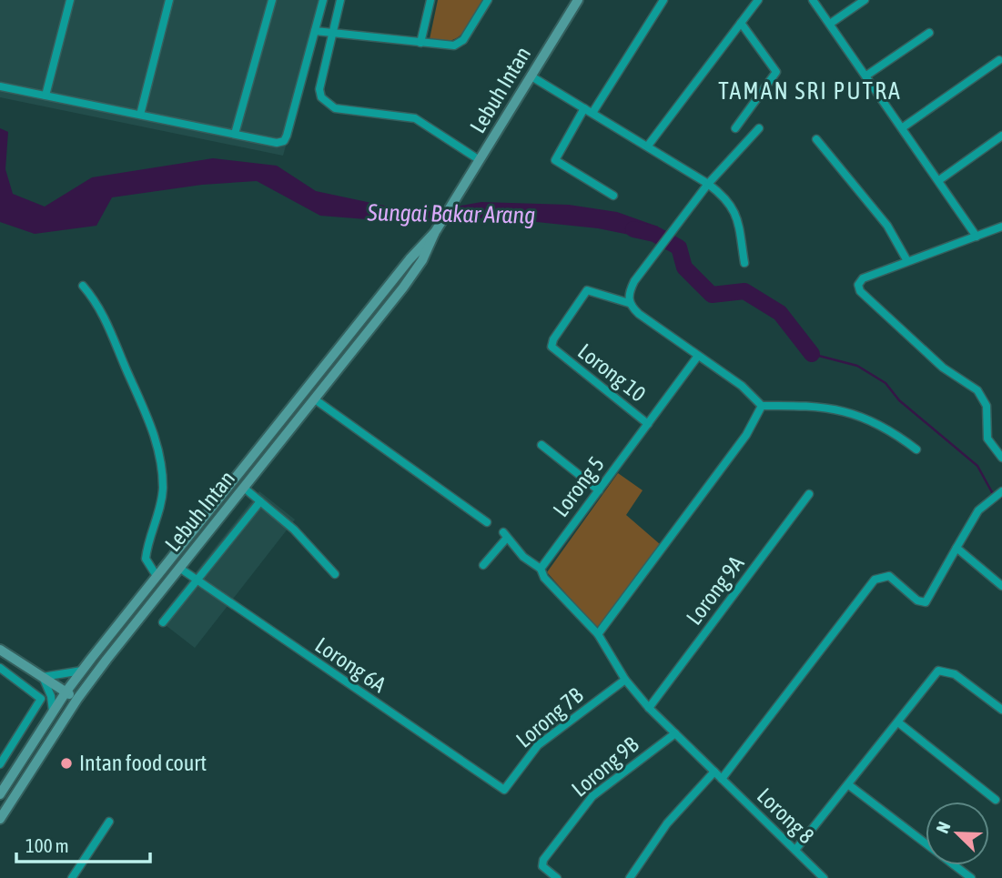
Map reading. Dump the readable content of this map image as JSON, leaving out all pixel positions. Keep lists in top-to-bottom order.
{
  "streets": {
    "main road": ["Lebuh Intan"],
    "street": [
      "Lorong 10",
      "Lorong 5",
      "Lorong 9A",
      "Lorong 6A",
      "Lorong 7B",
      "Lorong 9B",
      "Lorong 8"
    ]
  },
  "crossings": [
    ["Lebuh Intan", "Lorong 6A"],
    ["Lorong 10", "Lorong 5"],
    ["Lorong 9A", "Lorong 8"],
    ["Lorong 6A", "Lorong 7B"],
    ["Lorong 7B", "Lorong 8"],
    ["Lorong 9B", "Lorong 8"]
  ],
  "districts": ["TAMAN SRI PUTRA"],
  "water": ["Sungai Bakar Arang"],
  "places": ["Intan food court"],
  "scale_bar": "100 m",
  "north": "top left"
}
